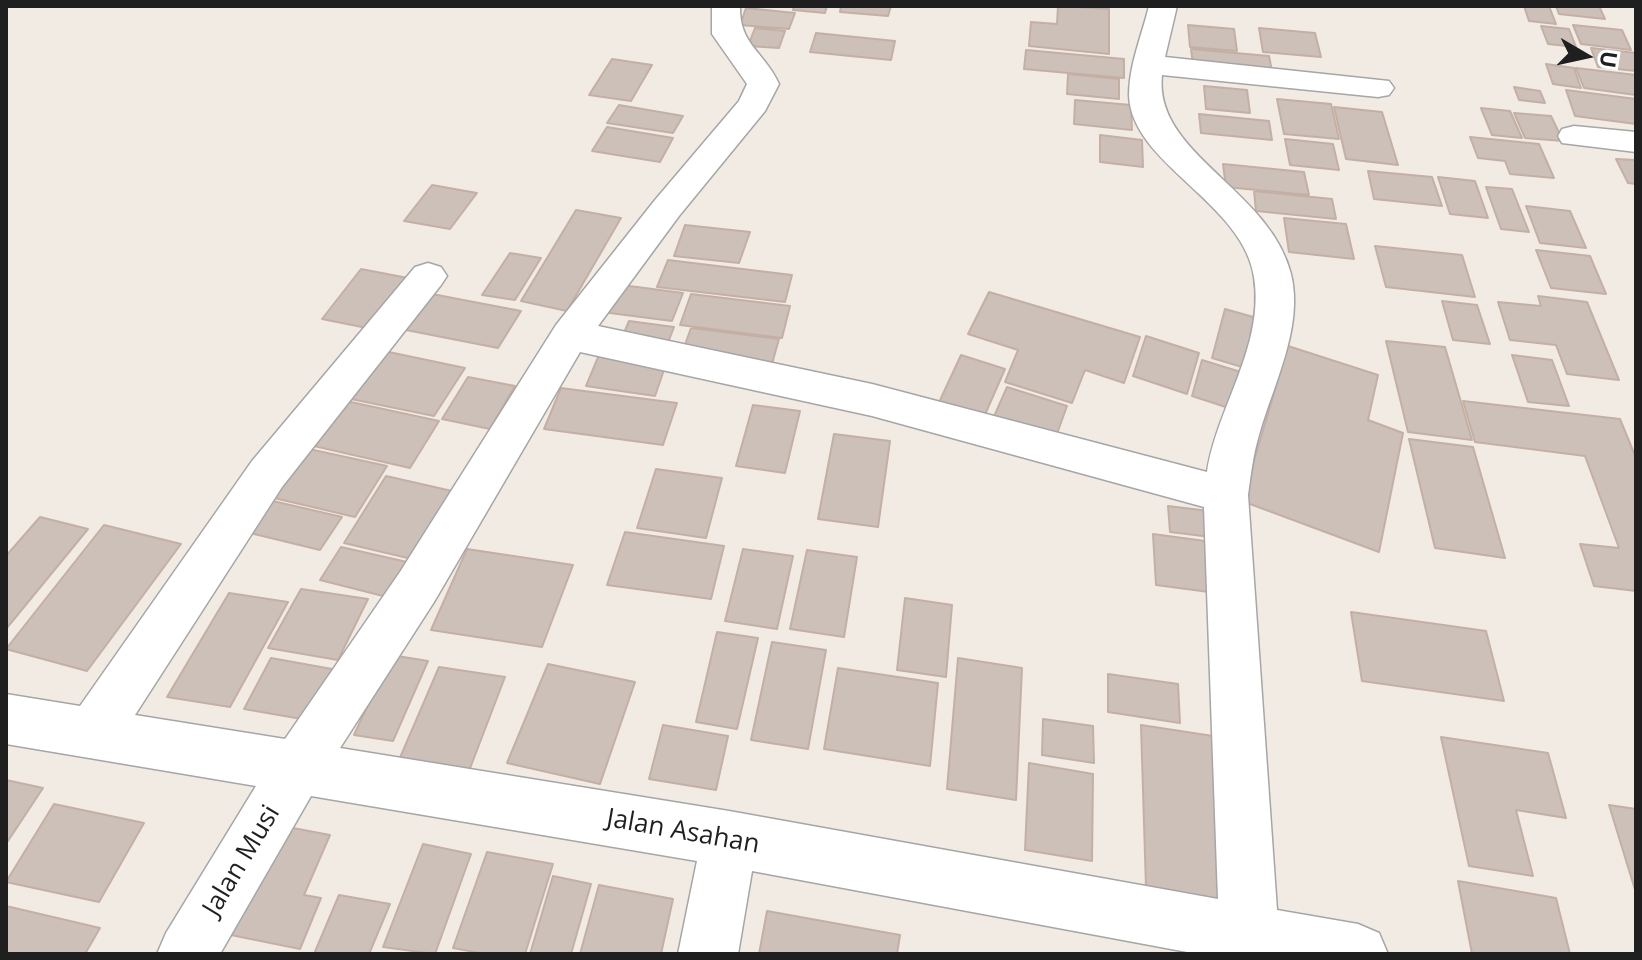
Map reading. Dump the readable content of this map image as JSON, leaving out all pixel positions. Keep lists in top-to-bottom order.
{
  "streets": {
    "street": ["Jalan Asahan", "Jalan Musi"]
  },
  "crossings": [
    ["Jalan Asahan", "Jalan Musi"]
  ],
  "north": "right"
}
